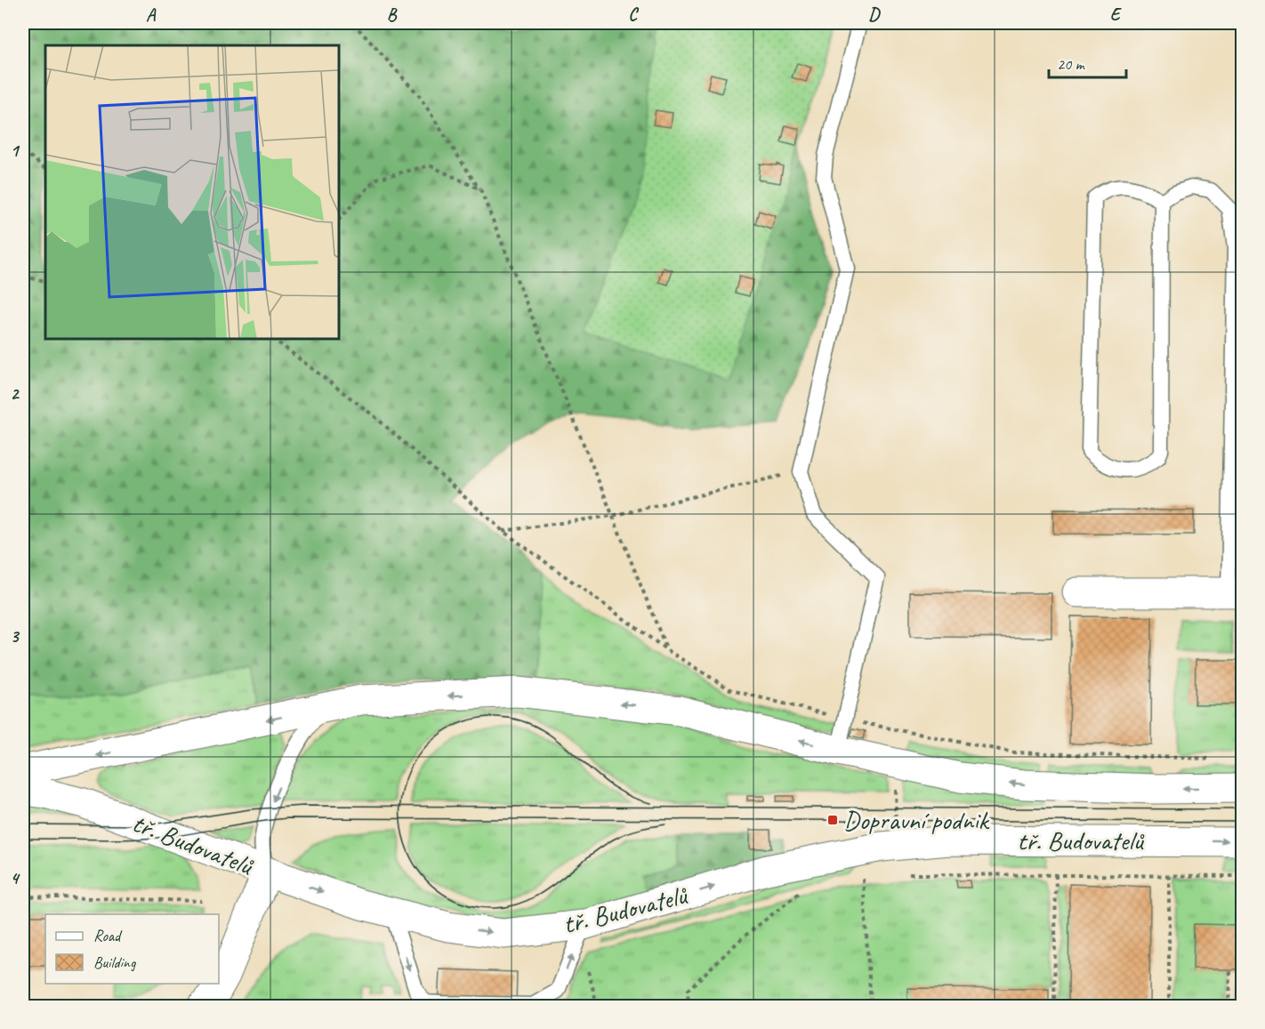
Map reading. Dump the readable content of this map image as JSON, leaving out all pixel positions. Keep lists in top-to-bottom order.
{
  "streets": {
    "street": ["tř. Budovatelů"]
  },
  "places": {
    "transit": ["Dopravní podnik"]
  },
  "legend": ["Road", "Building"],
  "scale_bar": "20 m",
  "grid": {
    "columns": [
      "A",
      "B",
      "C",
      "D",
      "E"
    ],
    "rows": [
      "1",
      "2",
      "3",
      "4"
    ]
  }
}
